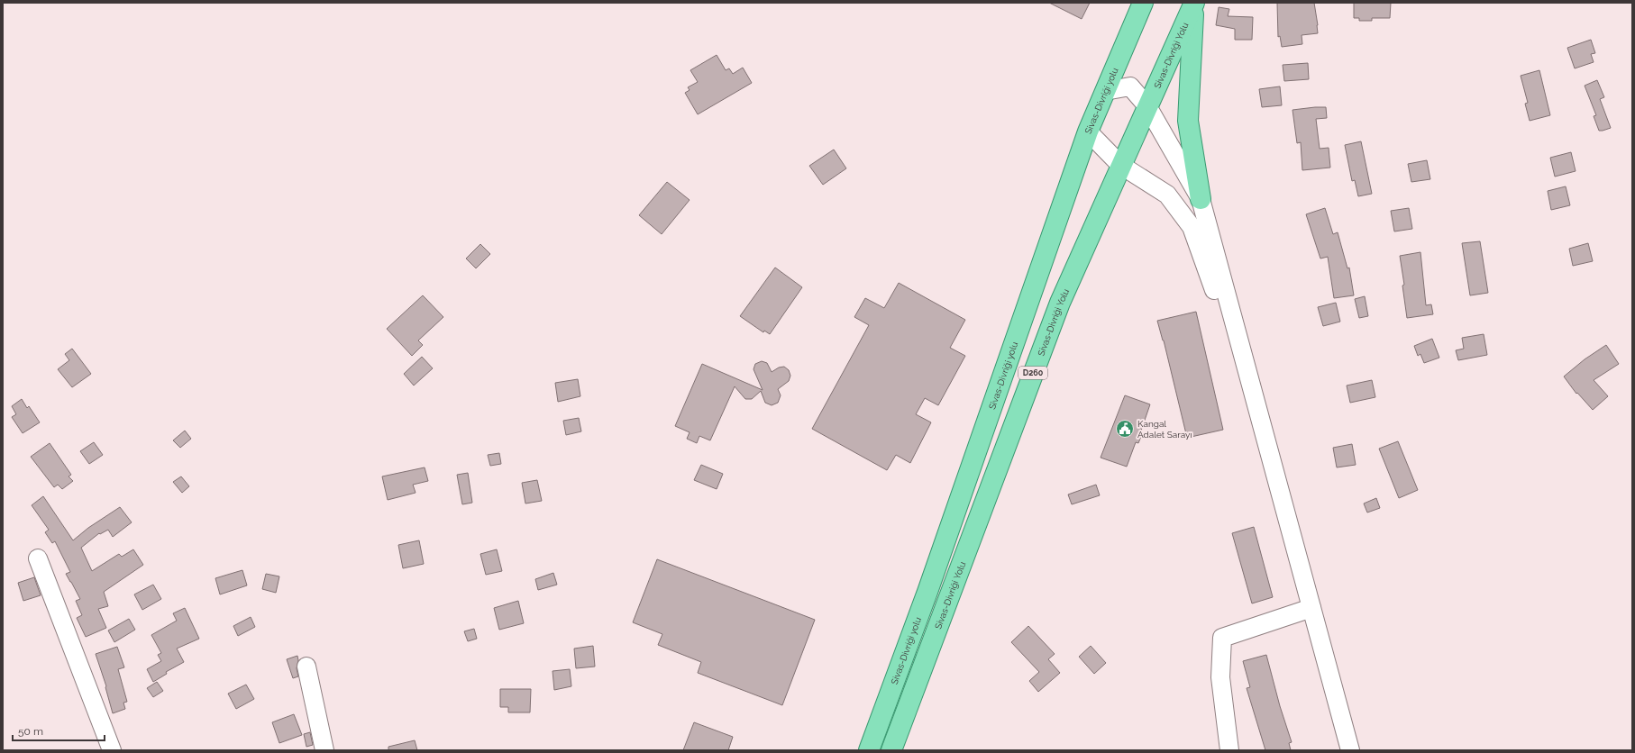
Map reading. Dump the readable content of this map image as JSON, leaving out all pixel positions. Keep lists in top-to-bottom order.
{
  "streets": {
    "main road": ["Sivas-Divriği Yolu", "Sivas-Divriği yolu", "D260"]
  },
  "places": {
    "public building": ["Kangal Adalet Sarayı"]
  },
  "scale_bar": "50 m"
}
